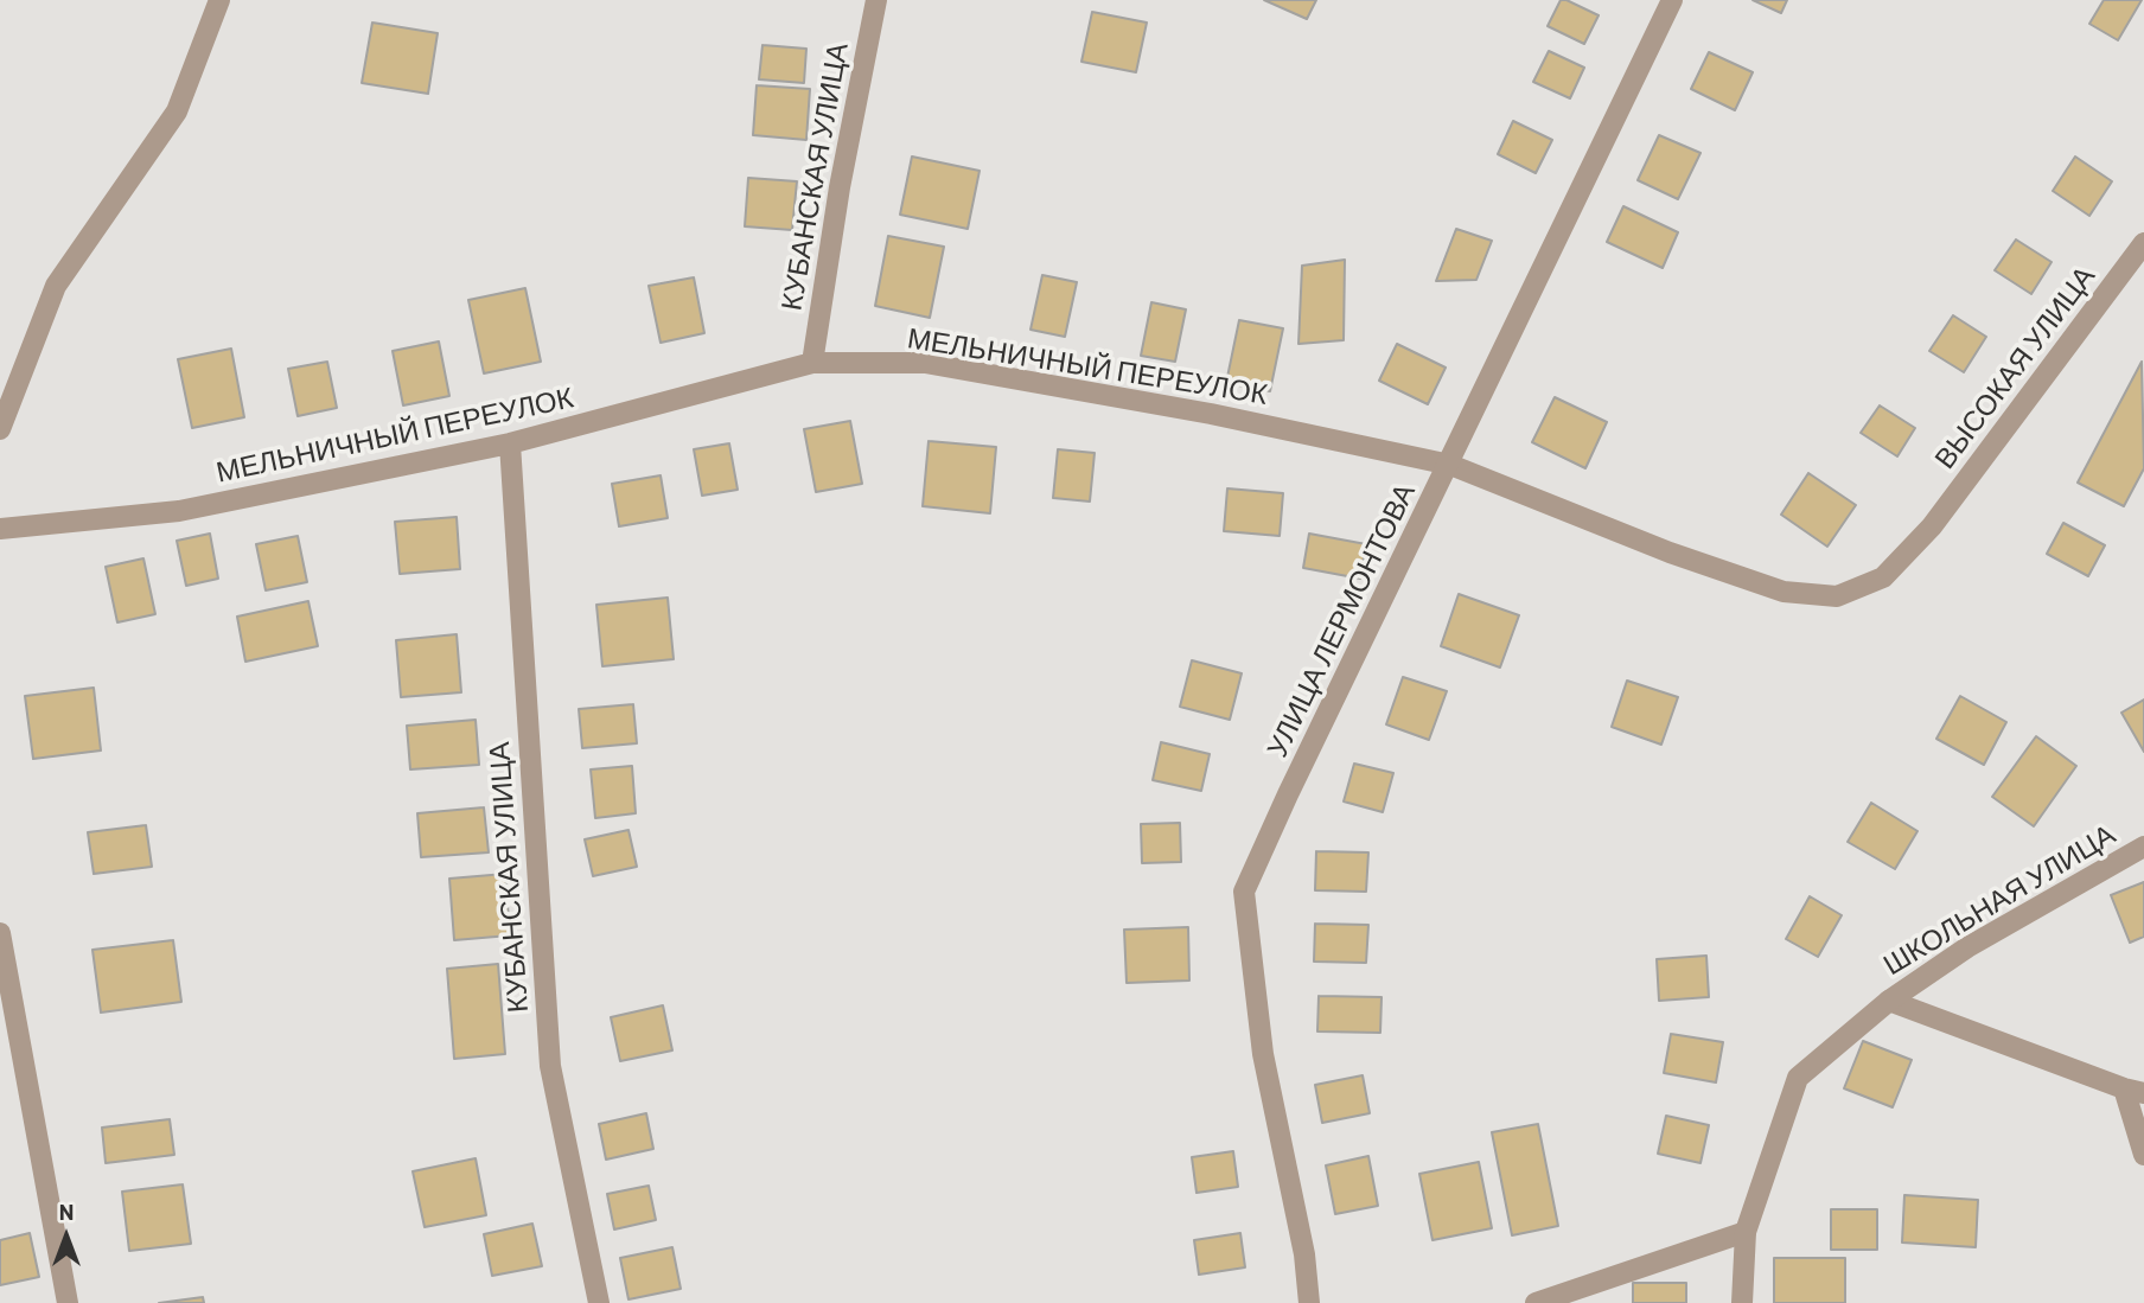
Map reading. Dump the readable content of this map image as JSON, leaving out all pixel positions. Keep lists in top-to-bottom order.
{
  "streets": {
    "street": [
      "КУБАНСКАЯ УЛИЦА",
      "МЕЛЬНИЧНЫЙ ПЕРЕУЛОК",
      "ВЫСОКАЯ УЛИЦА",
      "УЛИЦА ЛЕРМОНТОВА",
      "ШКОЛЬНАЯ УЛИЦА"
    ]
  },
  "crossings": [
    ["КУБАНСКАЯ УЛИЦА", "МЕЛЬНИЧНЫЙ ПЕРЕУЛОК"],
    ["МЕЛЬНИЧНЫЙ ПЕРЕУЛОК", "ВЫСОКАЯ УЛИЦА"],
    ["МЕЛЬНИЧНЫЙ ПЕРЕУЛОК", "УЛИЦА ЛЕРМОНТОВА"]
  ],
  "north": "top"
}
